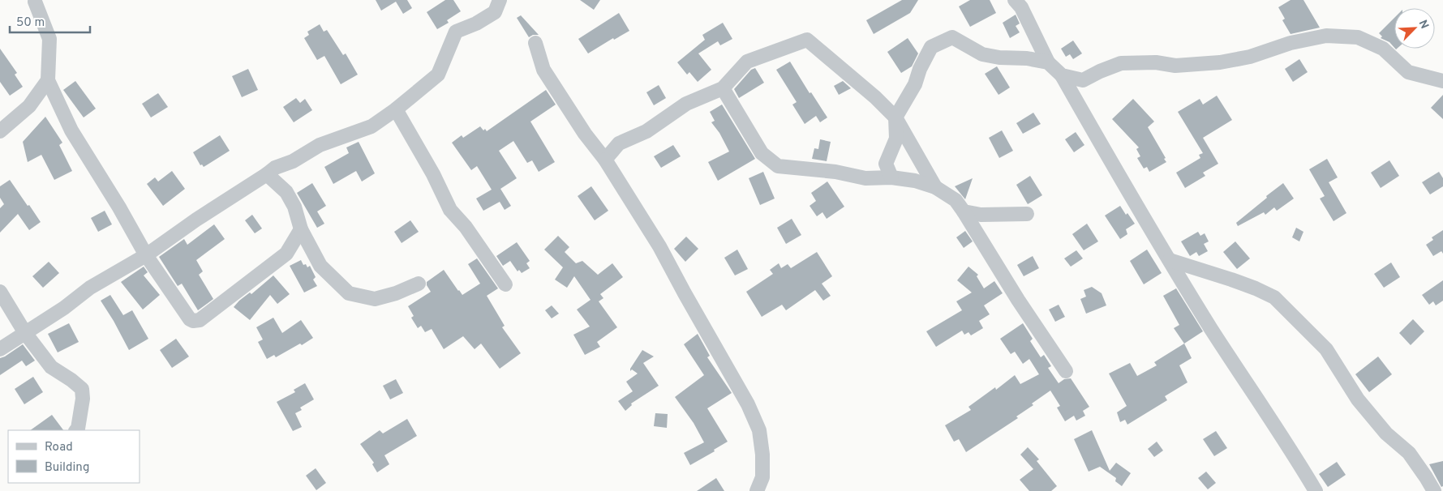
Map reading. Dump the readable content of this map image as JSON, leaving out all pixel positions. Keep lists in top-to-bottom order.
{
  "legend": ["Road", "Building"],
  "scale_bar": "50 m",
  "north": "top right"
}
